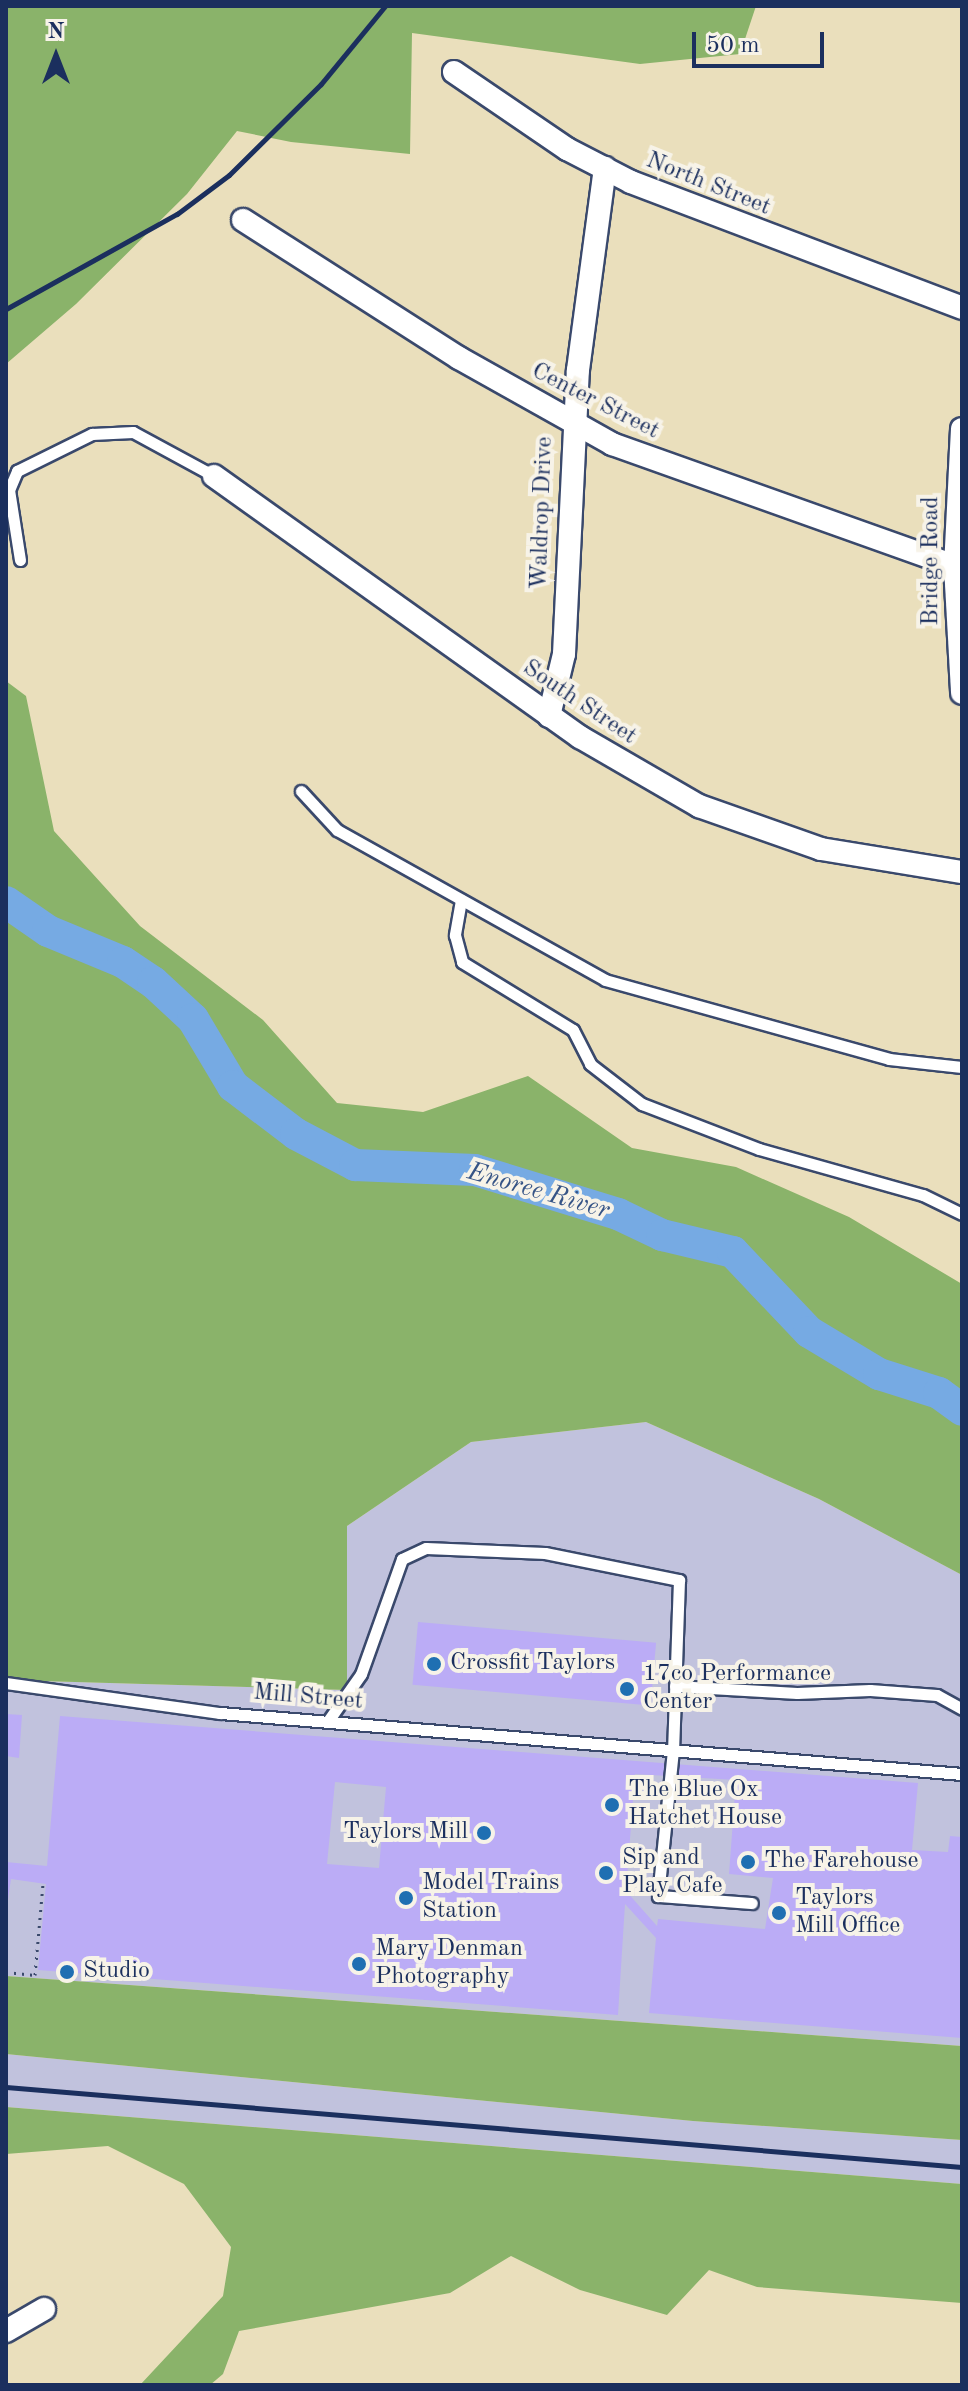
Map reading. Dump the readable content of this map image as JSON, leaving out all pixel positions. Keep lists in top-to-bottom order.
{
  "streets": {
    "street": [
      "North Street",
      "Center Street",
      "Waldrop Drive",
      "Bridge Road",
      "South Street"
    ],
    "lane": ["Mill Street"]
  },
  "crossings": [
    ["North Street", "Waldrop Drive"],
    ["Center Street", "Waldrop Drive"],
    ["Center Street", "Bridge Road"],
    ["Waldrop Drive", "South Street"]
  ],
  "water": ["Enoree River"],
  "places": [
    "Crossfit Taylors",
    "17co Performance Center",
    "The Blue Ox Hatchet House",
    "Taylors Mill",
    "The Farehouse",
    "Sip and Play Cafe",
    "Model Trains Station",
    "Taylors Mill Office",
    "Mary Denman Photography",
    "Studio"
  ],
  "scale_bar": "50 m",
  "north": "top"
}
